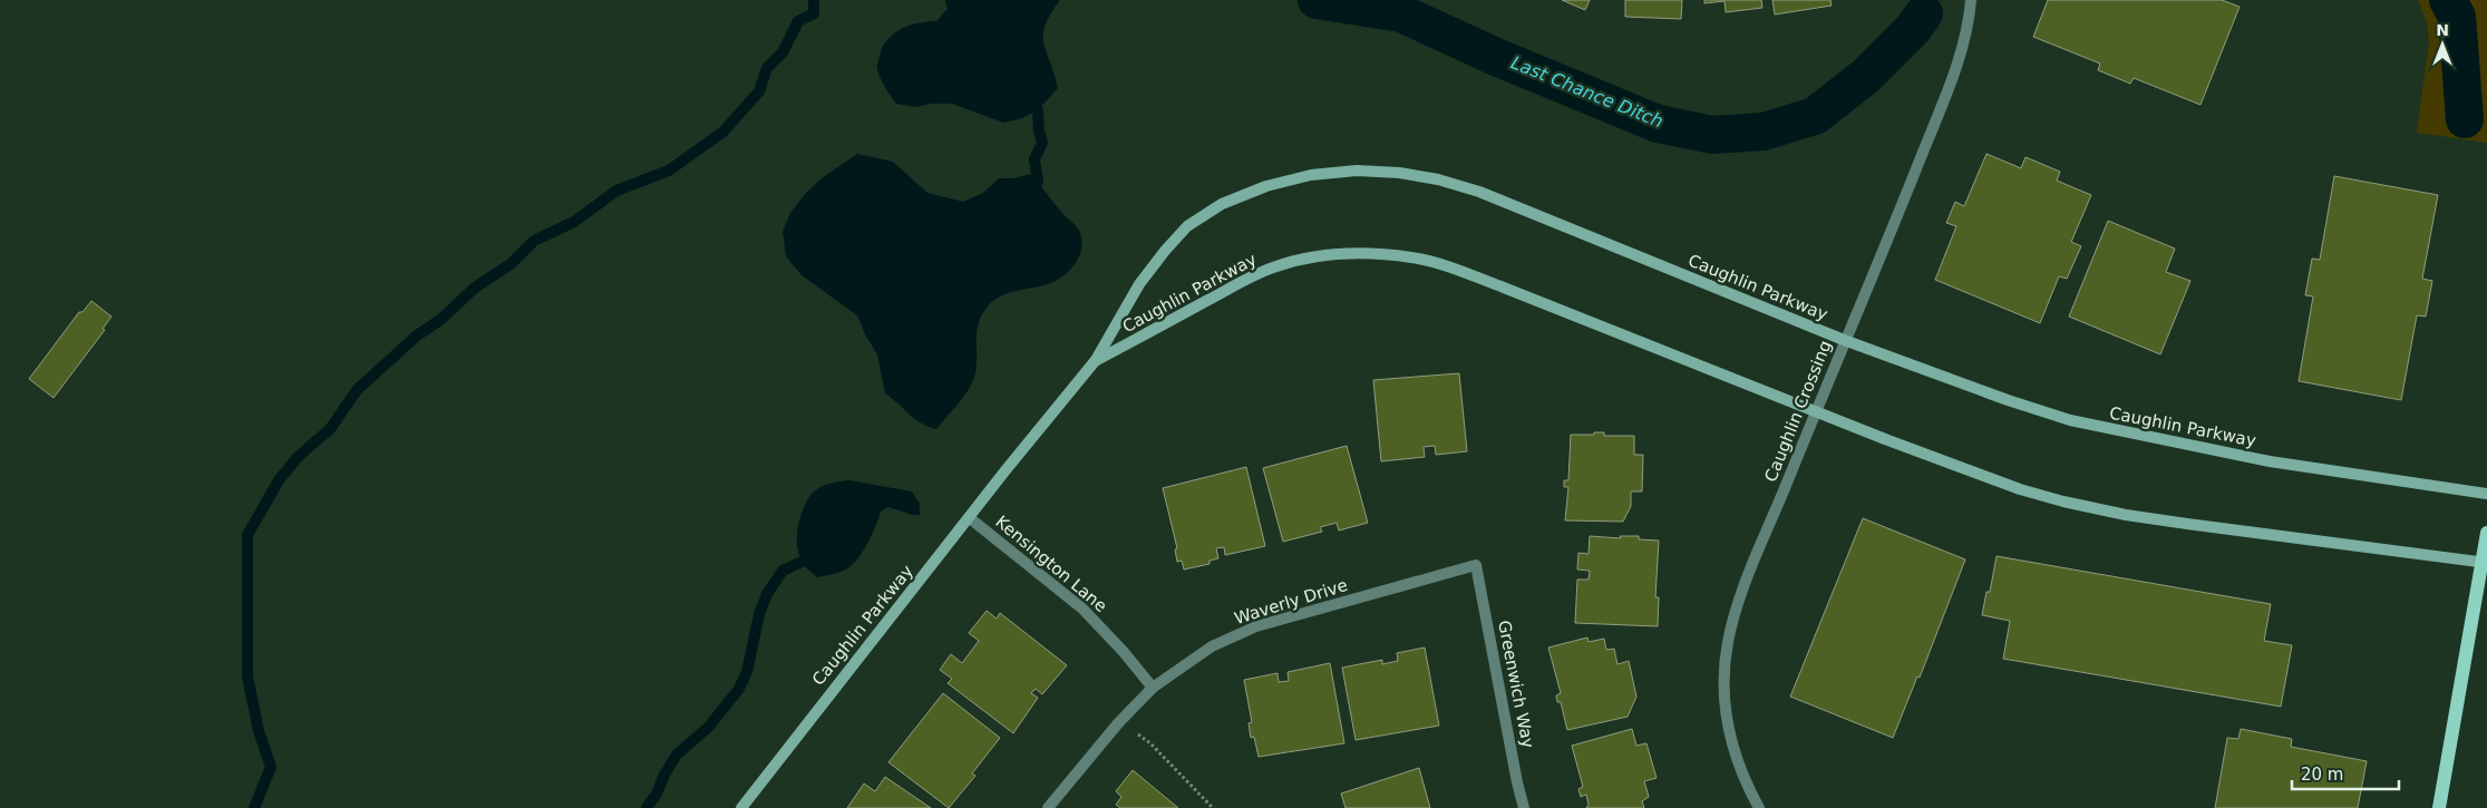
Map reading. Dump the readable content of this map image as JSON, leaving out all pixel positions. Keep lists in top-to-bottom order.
{
  "streets": {
    "street": [
      "Caughlin Parkway",
      "Caughlin Crossing",
      "Kensington Lane",
      "Waverly Drive",
      "Greenwich Way"
    ]
  },
  "crossings": [
    ["Caughlin Parkway", "Caughlin Crossing"],
    ["Caughlin Parkway", "Kensington Lane"],
    ["Kensington Lane", "Waverly Drive"],
    ["Waverly Drive", "Greenwich Way"]
  ],
  "water": ["Last Chance Ditch"],
  "scale_bar": "20 m",
  "north": "top"
}
